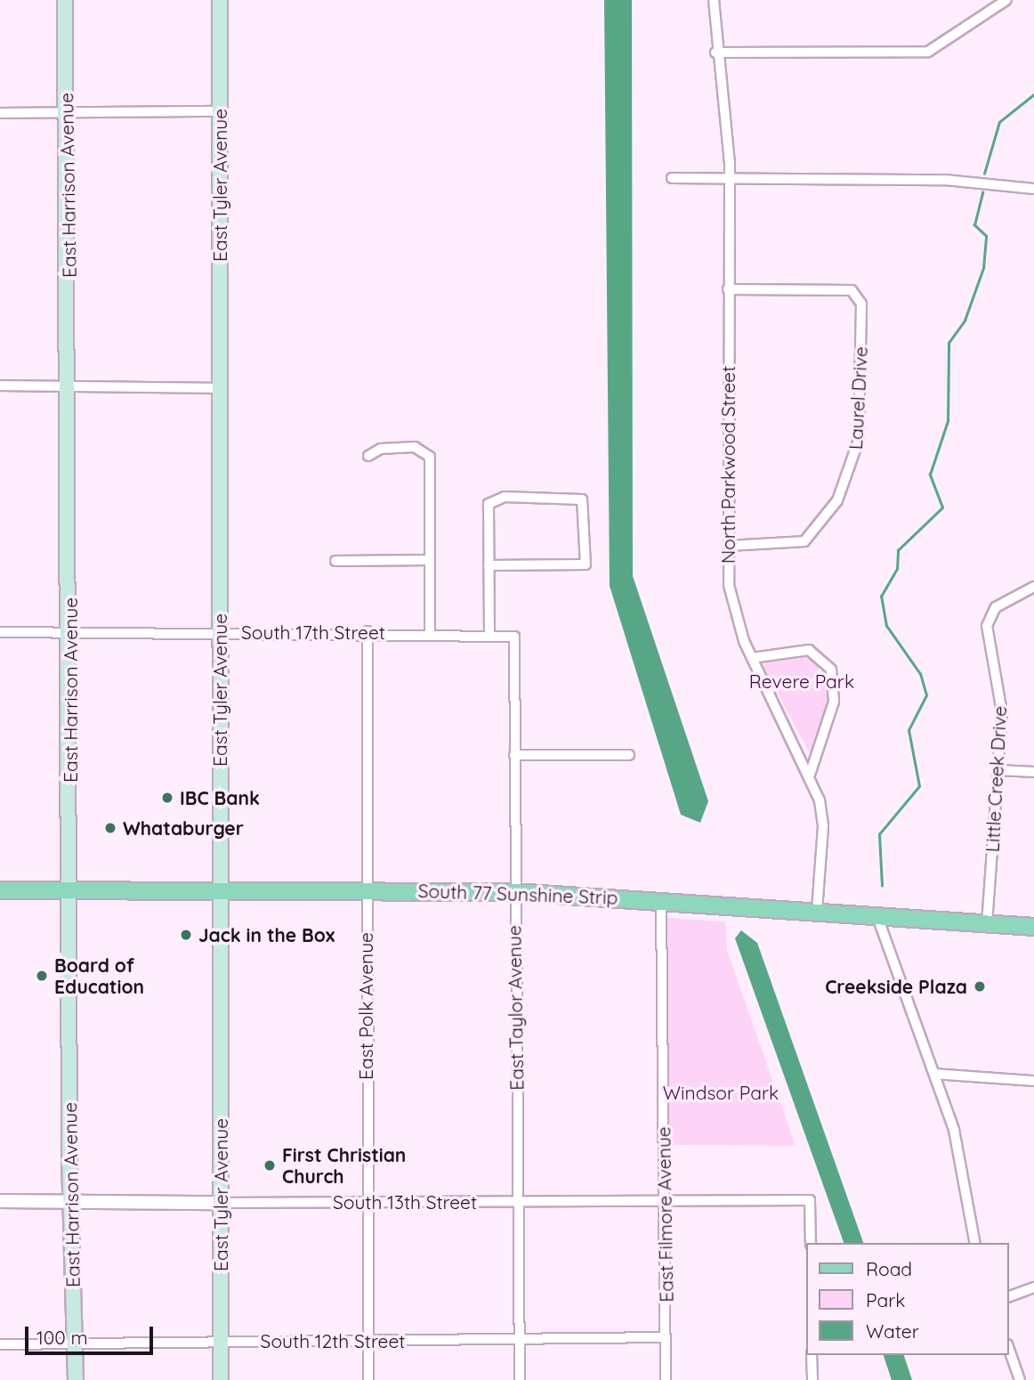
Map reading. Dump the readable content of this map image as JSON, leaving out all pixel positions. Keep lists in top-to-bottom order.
{
  "streets": {
    "main road": ["East Harrison Avenue", "East Tyler Avenue", "South 77 Sunshine Strip"],
    "street": [
      "Laurel Drive",
      "North Parkwood Street",
      "South 17th Street",
      "Little Creek Drive",
      "East Polk Avenue",
      "East Taylor Avenue",
      "South 13th Street",
      "East Filmore Avenue",
      "South 12th Street"
    ]
  },
  "crossings": [
    ["East Harrison Avenue", "South 17th Street"],
    ["East Harrison Avenue", "South 77 Sunshine Strip"],
    ["East Harrison Avenue", "South 13th Street"],
    ["East Harrison Avenue", "South 12th Street"],
    ["East Tyler Avenue", "South 17th Street"],
    ["East Tyler Avenue", "South 77 Sunshine Strip"],
    ["East Tyler Avenue", "South 13th Street"],
    ["East Tyler Avenue", "South 12th Street"],
    ["Laurel Drive", "North Parkwood Street"],
    ["North Parkwood Street", "South 77 Sunshine Strip"],
    ["South 17th Street", "East Polk Avenue"],
    ["South 17th Street", "East Taylor Avenue"],
    ["Little Creek Drive", "South 77 Sunshine Strip"],
    ["South 77 Sunshine Strip", "East Polk Avenue"],
    ["South 77 Sunshine Strip", "East Taylor Avenue"],
    ["South 77 Sunshine Strip", "East Filmore Avenue"],
    ["East Polk Avenue", "South 13th Street"],
    ["East Polk Avenue", "South 12th Street"],
    ["East Taylor Avenue", "South 13th Street"],
    ["East Taylor Avenue", "South 12th Street"],
    ["South 13th Street", "East Filmore Avenue"],
    ["East Filmore Avenue", "South 12th Street"]
  ],
  "parks": ["Revere Park", "Windsor Park"],
  "places": [
    "IBC Bank",
    "Whataburger",
    "Jack in the Box",
    "Board of Education",
    "Creekside Plaza",
    "First Christian Church"
  ],
  "legend": ["Road", "Park", "Water"],
  "scale_bar": "100 m"
}
